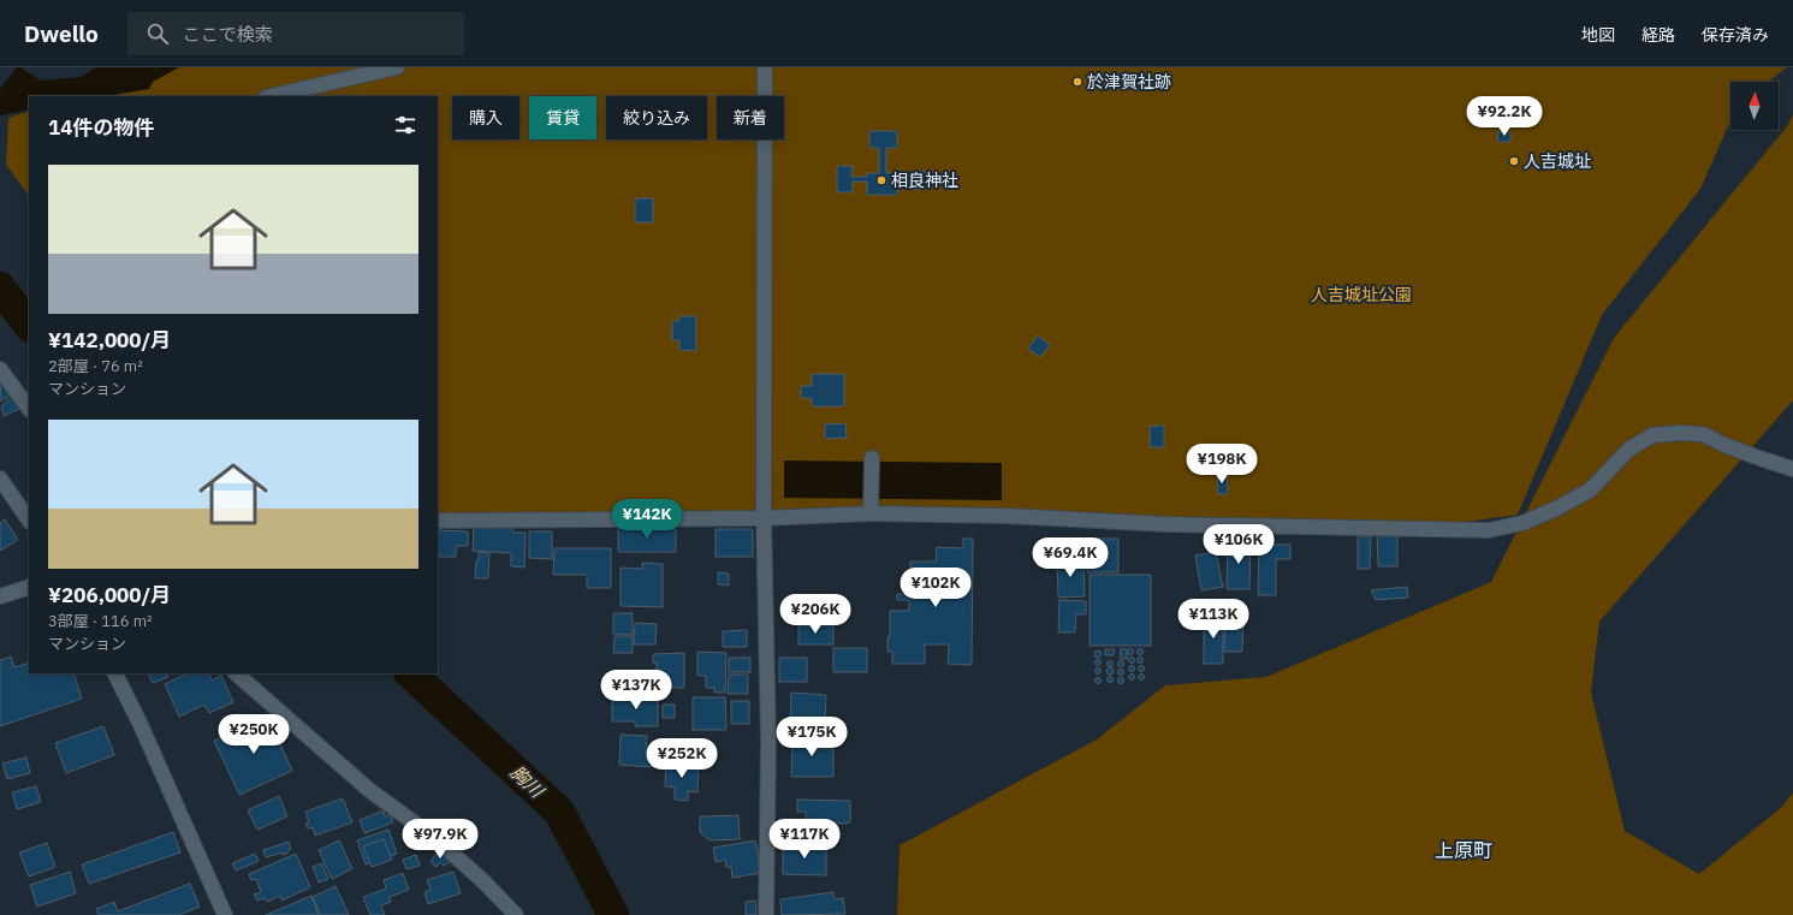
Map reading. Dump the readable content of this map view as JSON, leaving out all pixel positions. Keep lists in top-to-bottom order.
{
  "districts": ["上原町"],
  "water": ["胸川"],
  "parks": ["人吉城址公園"],
  "places": ["於津賀社跡", "人吉城址", "相良神社"],
  "north": "top",
  "page": {
    "header": "Dwello",
    "search": "ここで検索",
    "nav": ["地図", "経路", "保存済み"],
    "price": [
      "¥92.2K",
      "¥198K",
      "¥142K",
      "¥106K",
      "¥69.4K",
      "¥102K",
      "¥206K",
      "¥113K",
      "¥137K",
      "¥250K",
      "¥175K",
      "¥252K",
      "¥97.9K",
      "¥117K"
    ],
    "chip": [
      "購入",
      "賃貸",
      "絞り込み",
      "新着"
    ],
    "heading": "14件の物件",
    "list": [
      {
        "name": "¥142,000/月",
        "note": "2部屋 · 76 m² · マンション"
      },
      {
        "name": "¥206,000/月",
        "note": "3部屋 · 116 m² · マンション"
      }
    ]
  }
}
